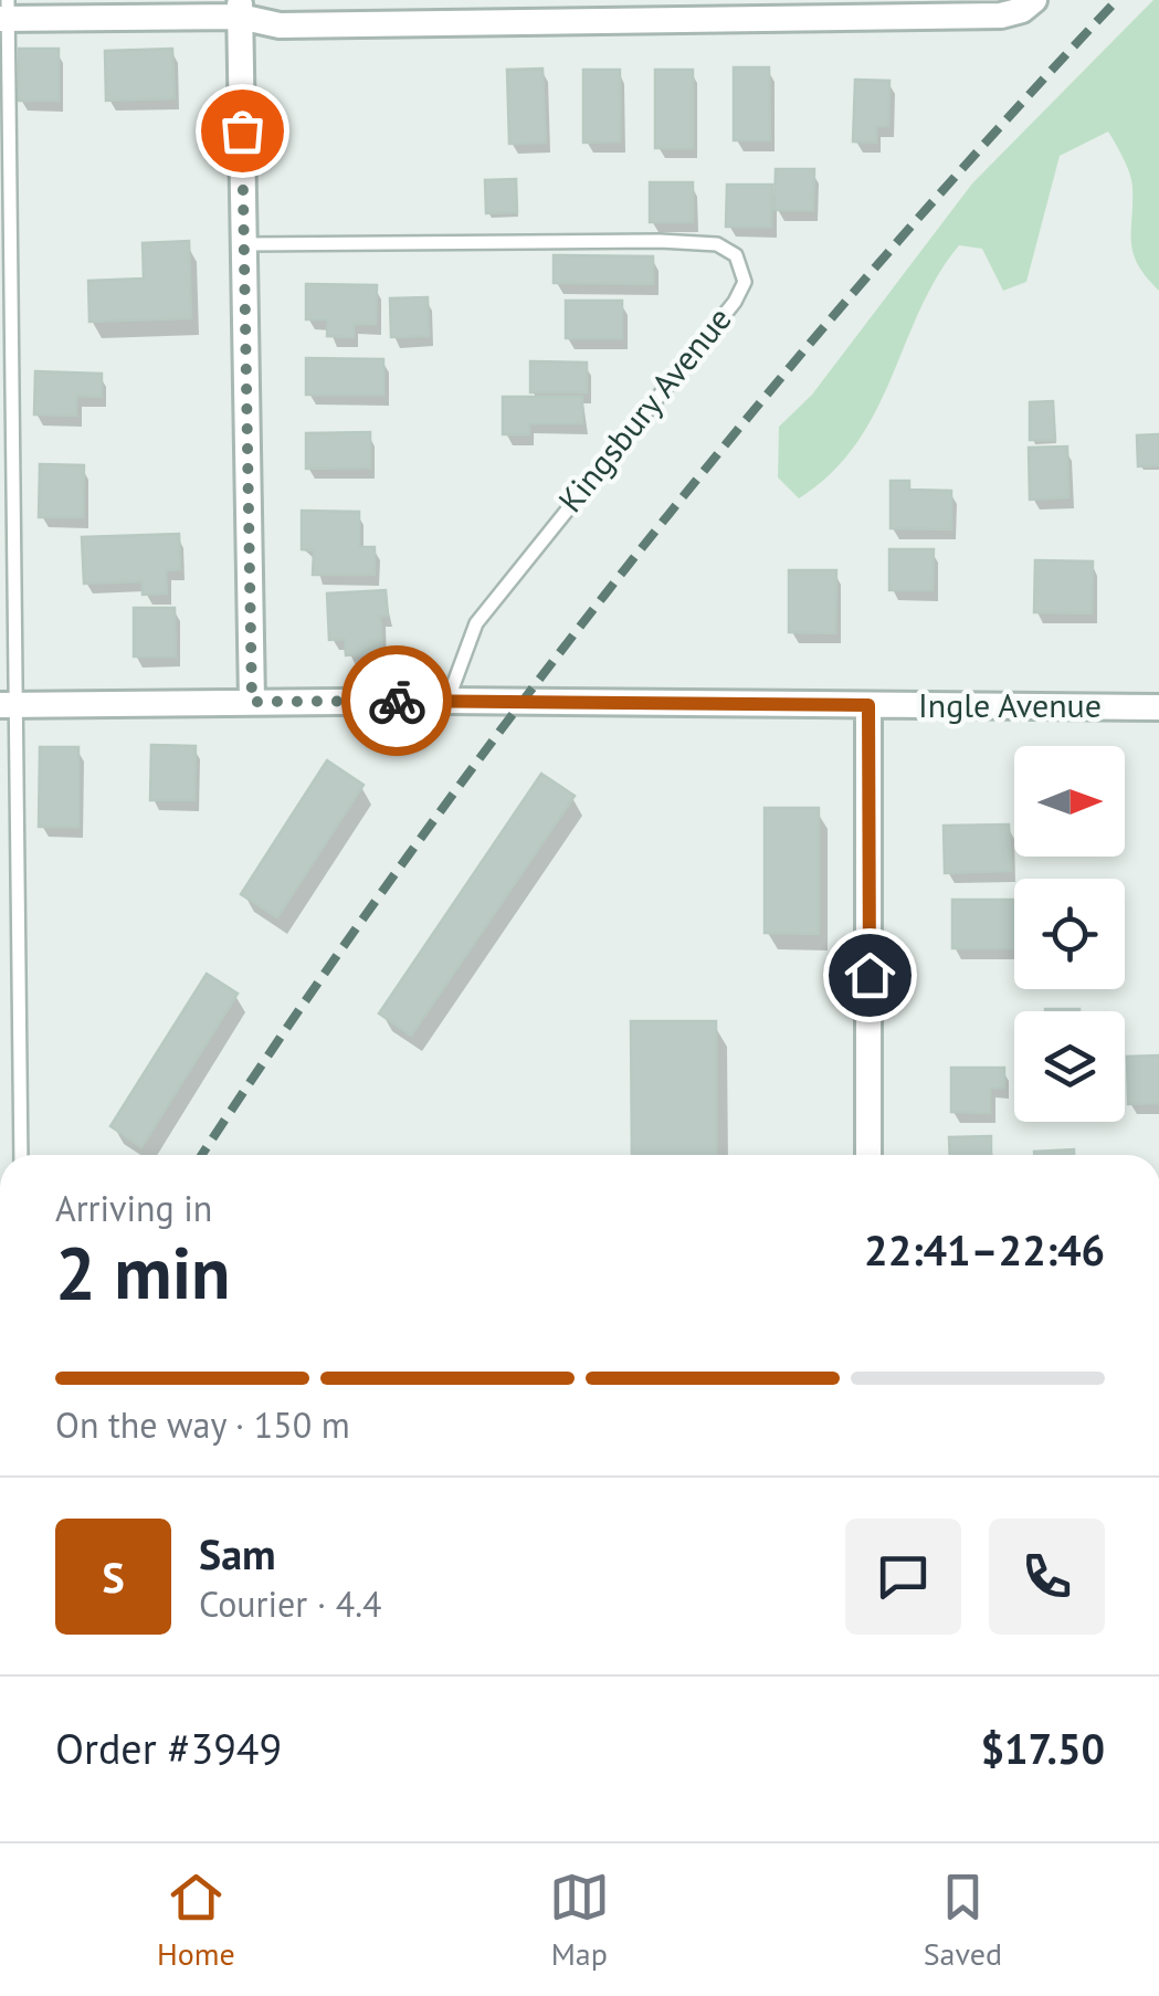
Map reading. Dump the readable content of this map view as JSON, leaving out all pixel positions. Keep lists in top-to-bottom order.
{
  "streets": {
    "street": ["Ingle Avenue"],
    "lane": ["Kingsbury Avenue"]
  },
  "crossings": [
    ["Kingsbury Avenue", "Ingle Avenue"]
  ],
  "north": "right",
  "page": {
    "heading": ["2 min", "Arriving in", "22:41–22:46"],
    "panel": [
      "Sam",
      "Courier · 4.4",
      "Order #3949",
      "$17.50"
    ],
    "bar": "On the way · 150 m",
    "round": "S",
    "tabs": ["Home", "Map", "Saved"]
  }
}
